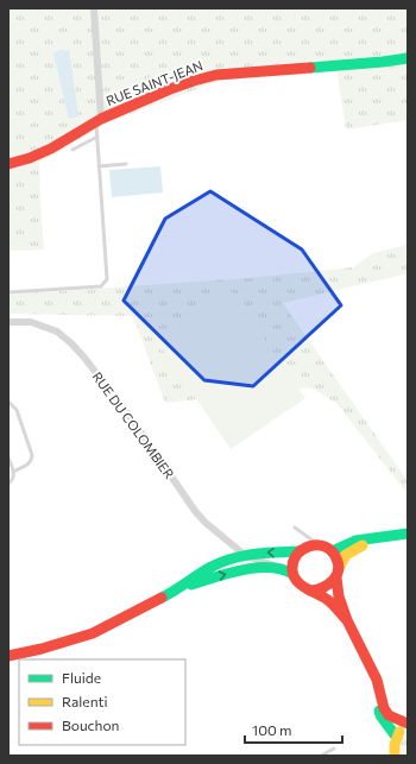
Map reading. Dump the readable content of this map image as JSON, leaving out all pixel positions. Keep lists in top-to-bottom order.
{
  "streets": {
    "street": ["RUE SAINT-JEAN", "RUE DU COLOMBIER"]
  },
  "legend": ["Fluide", "Ralenti", "Bouchon"],
  "scale_bar": "100 m"
}
